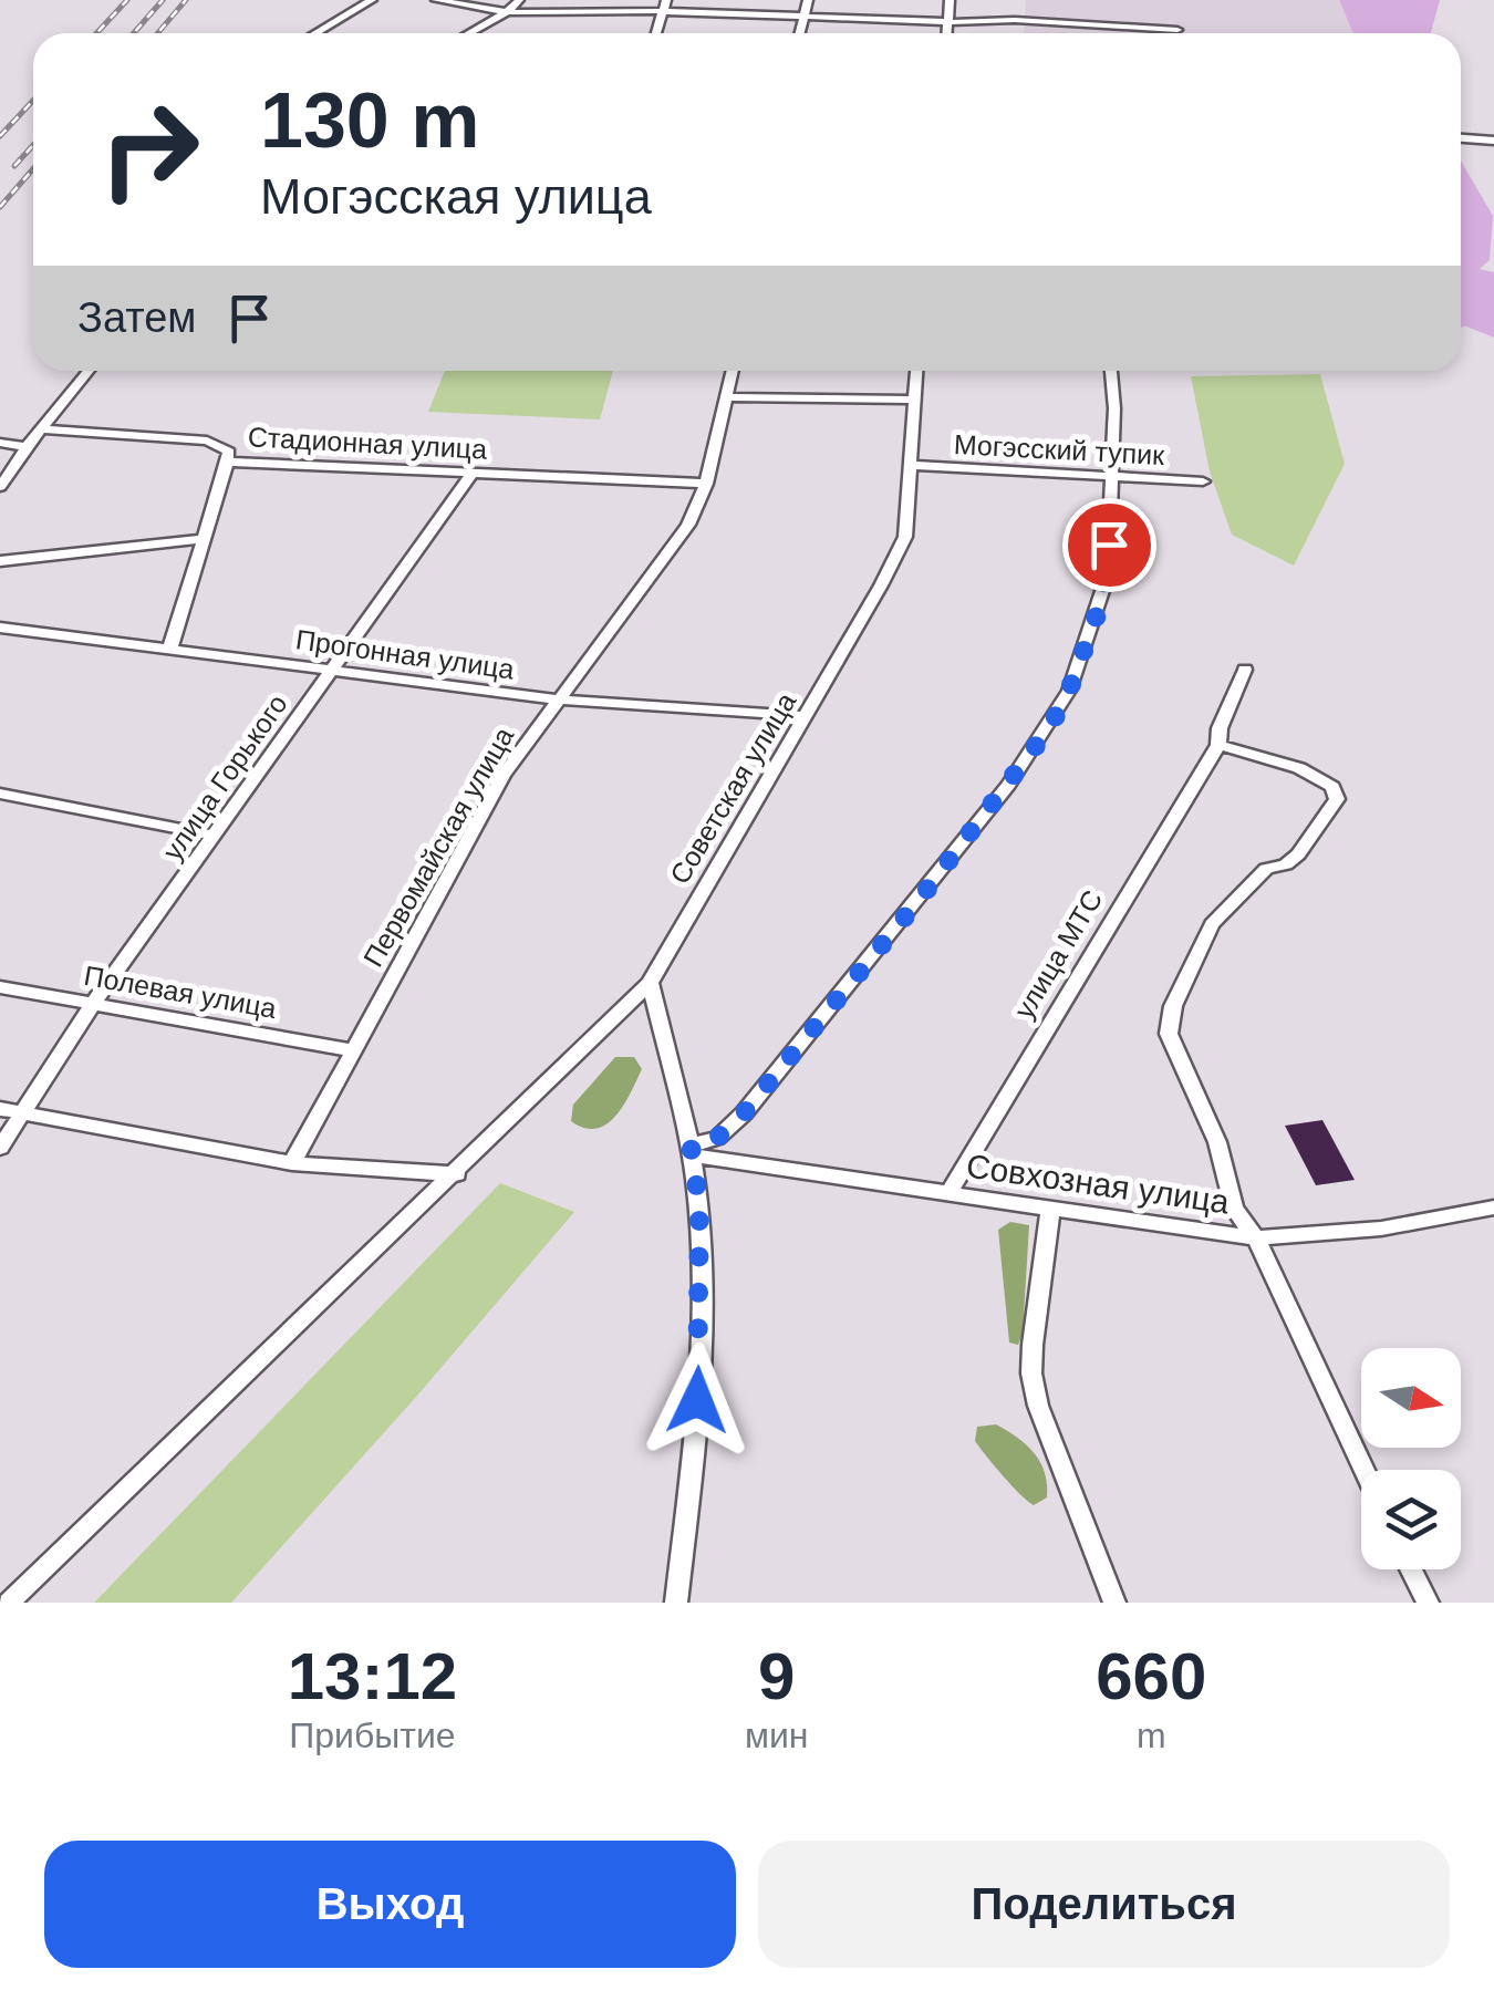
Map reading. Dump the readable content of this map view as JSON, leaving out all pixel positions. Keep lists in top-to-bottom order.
{
  "streets": {
    "street": [
      "Стадионная улица",
      "Могэсский тупик",
      "Прогонная улица",
      "улица Горького",
      "Советская улица",
      "Первомайская улица",
      "улица МТС",
      "Полевая улица",
      "Совхозная улица"
    ]
  },
  "crossings": [
    ["Стадионная улица", "улица Горького"],
    ["Стадионная улица", "Первомайская улица"],
    ["Могэсский тупик", "Советская улица"],
    ["Прогонная улица", "улица Горького"],
    ["Прогонная улица", "Советская улица"],
    ["Прогонная улица", "Первомайская улица"],
    ["улица Горького", "Полевая улица"],
    ["Первомайская улица", "Полевая улица"],
    ["улица МТС", "Совхозная улица"]
  ],
  "north": "right",
  "page": {
    "turn": ["130 m", "Могэсская улица"],
    "then": "Затем",
    "eta": [
      "13:12",
      "Прибытие",
      "9",
      "мин",
      "660",
      "m"
    ],
    "buttons": ["Выход", "Поделиться"]
  }
}
